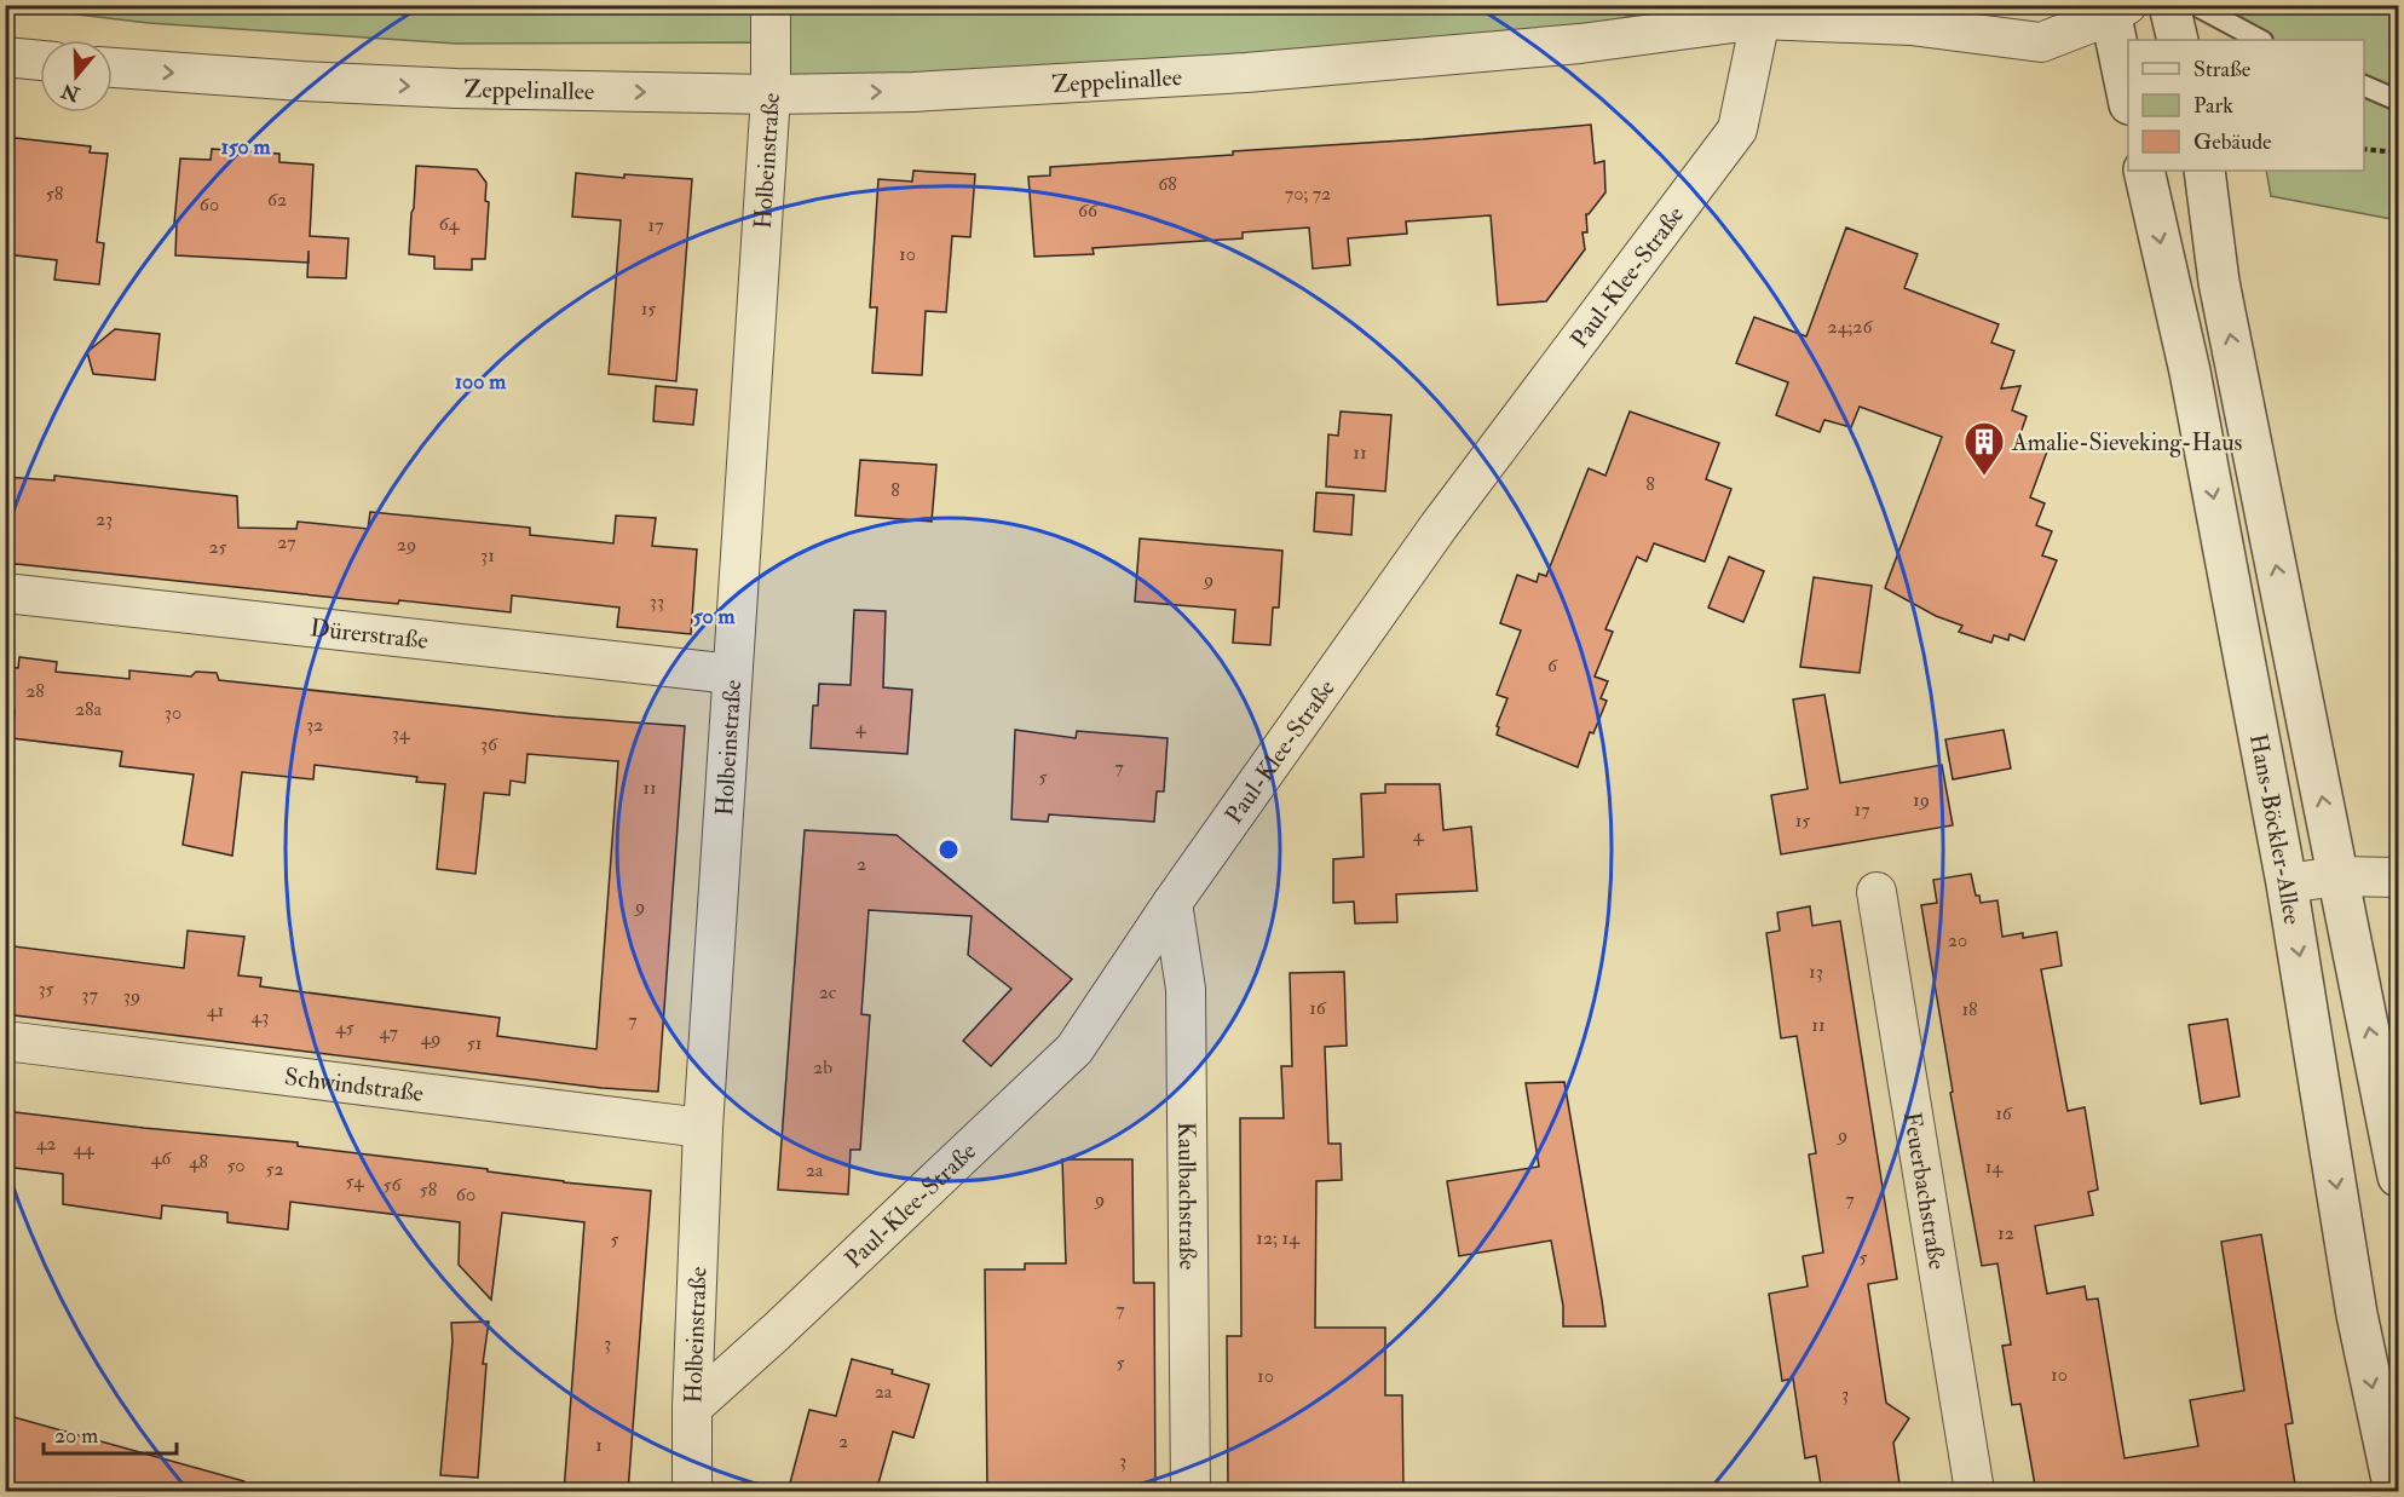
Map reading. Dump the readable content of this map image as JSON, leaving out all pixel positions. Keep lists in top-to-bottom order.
{
  "streets": {
    "street": [
      "Zeppelinallee",
      "Holbeinstraße",
      "Paul-Klee-Straße",
      "Dürerstraße",
      "Hans-Böckler-Allee",
      "Schwindstraße",
      "Feuerbachstraße",
      "Kaulbachstraße"
    ]
  },
  "crossings": [
    ["Zeppelinallee", "Holbeinstraße"],
    ["Zeppelinallee", "Paul-Klee-Straße"],
    ["Holbeinstraße", "Paul-Klee-Straße"],
    ["Holbeinstraße", "Dürerstraße"],
    ["Holbeinstraße", "Schwindstraße"],
    ["Paul-Klee-Straße", "Kaulbachstraße"]
  ],
  "one_way": ["Zeppelinallee"],
  "places": {
    "building": ["Amalie-Sieveking-Haus"]
  },
  "house_numbers": [
    "68",
    "58",
    "70; 72",
    "62",
    "60",
    "66",
    "64",
    "17",
    "10",
    "15",
    "24;26",
    "11",
    "8",
    "8",
    "23",
    "27",
    "29",
    "25",
    "31",
    "9",
    "33",
    "6",
    "28",
    "28a",
    "30",
    "32",
    "4",
    "34",
    "36",
    "7",
    "5",
    "11",
    "19",
    "17",
    "15",
    "4",
    "2",
    "9",
    "20",
    "13",
    "35",
    "2c",
    "37",
    "39",
    "16",
    "18",
    "41",
    "43",
    "7",
    "11",
    "45",
    "47",
    "49",
    "51",
    "2b",
    "16",
    "9",
    "42",
    "44",
    "46",
    "48",
    "50",
    "14",
    "52",
    "2a",
    "54",
    "56",
    "58",
    "60",
    "9",
    "7",
    "12",
    "12; 14",
    "5",
    "5",
    "7",
    "3",
    "5",
    "10",
    "10",
    "2a",
    "3",
    "2",
    "1",
    "3"
  ],
  "legend": ["Straße", "Park", "Gebäude"],
  "scale_bar": "20 m",
  "north": "bottom",
  "rings": ["150 m", "100 m", "50 m"]
}
